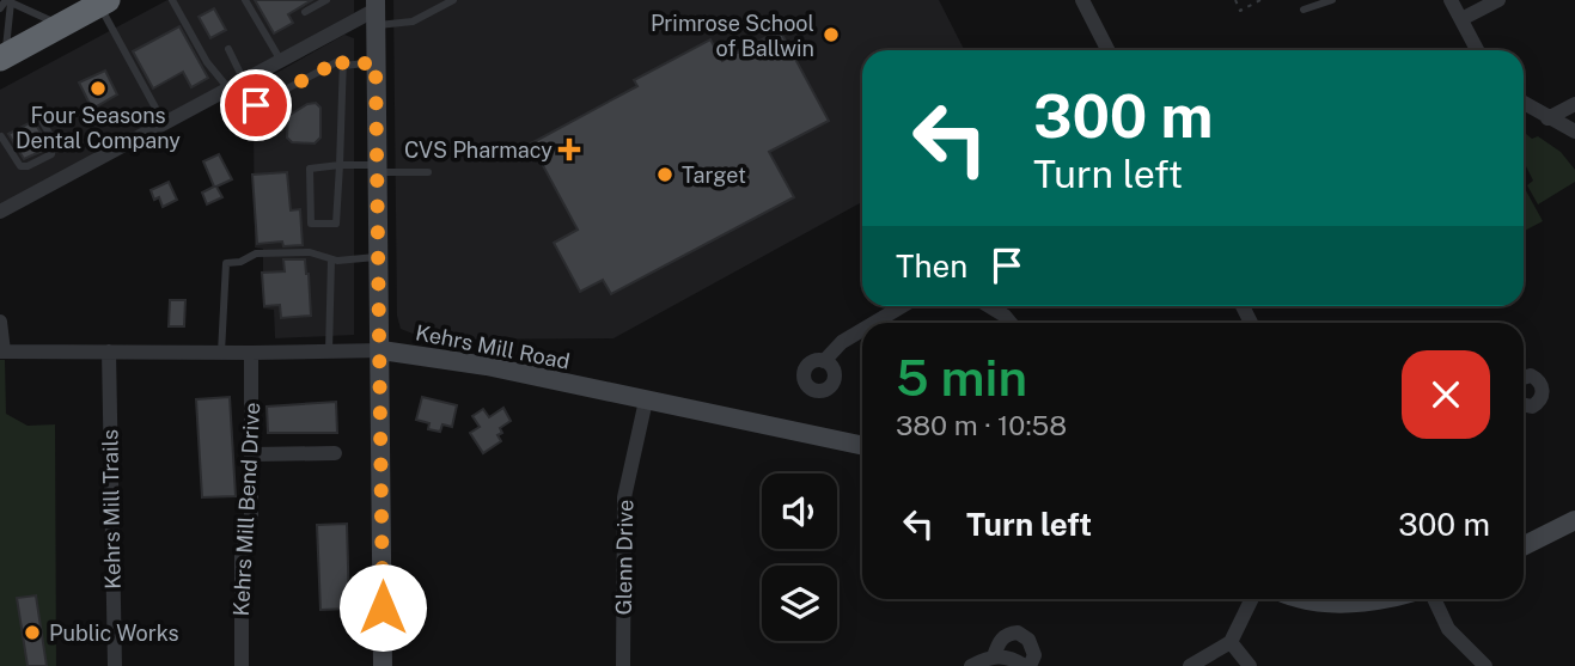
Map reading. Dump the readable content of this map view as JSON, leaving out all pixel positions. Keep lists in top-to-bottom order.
{
  "streets": {
    "street": [
      "Kehrs Mill Road",
      "Kehrs Mill Trails",
      "Kehrs Mill Bend Drive",
      "Glenn Drive"
    ]
  },
  "crossings": [
    ["Kehrs Mill Road", "Kehrs Mill Trails"],
    ["Kehrs Mill Road", "Kehrs Mill Bend Drive"],
    ["Kehrs Mill Road", "Glenn Drive"]
  ],
  "places": {
    "other": [
      "Primrose School of Ballwin",
      "Four Seasons Dental Company",
      "Target",
      "Public Works"
    ],
    "health": ["CVS Pharmacy"]
  },
  "page": {
    "turn": ["300 m", "Turn left"],
    "then": "Then",
    "heading": ["5 min", "380 m · 10:58"],
    "list": [
      {
        "name": "Turn left",
        "value": "300 m"
      }
    ]
  }
}
